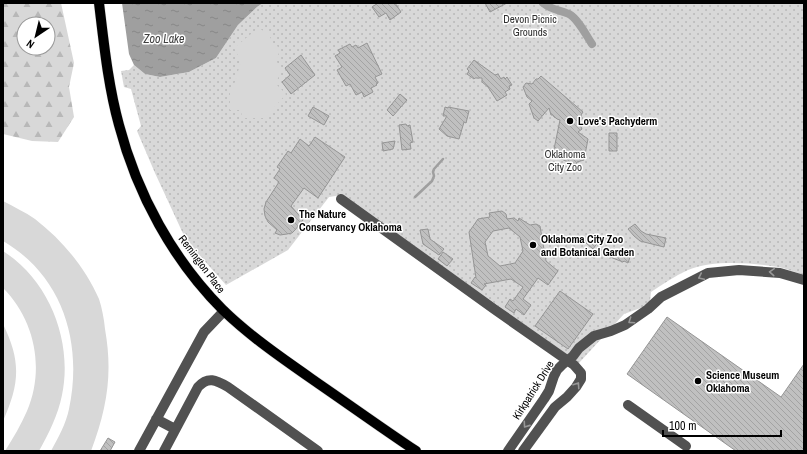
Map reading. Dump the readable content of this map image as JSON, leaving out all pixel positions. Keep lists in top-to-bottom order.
{
  "streets": {
    "main road": ["Remington Place"],
    "street": ["Kirkpatrick Drive"]
  },
  "water": ["Zoo Lake"],
  "parks": ["Devon Picnic Grounds", "Oklahoma City Zoo"],
  "places": [
    "Love's Pachyderm",
    "The Nature Conservancy Oklahoma",
    "Oklahoma City Zoo and Botanical Garden",
    "Science Museum Oklahoma"
  ],
  "scale_bar": "100 m",
  "north": "bottom left"
}
